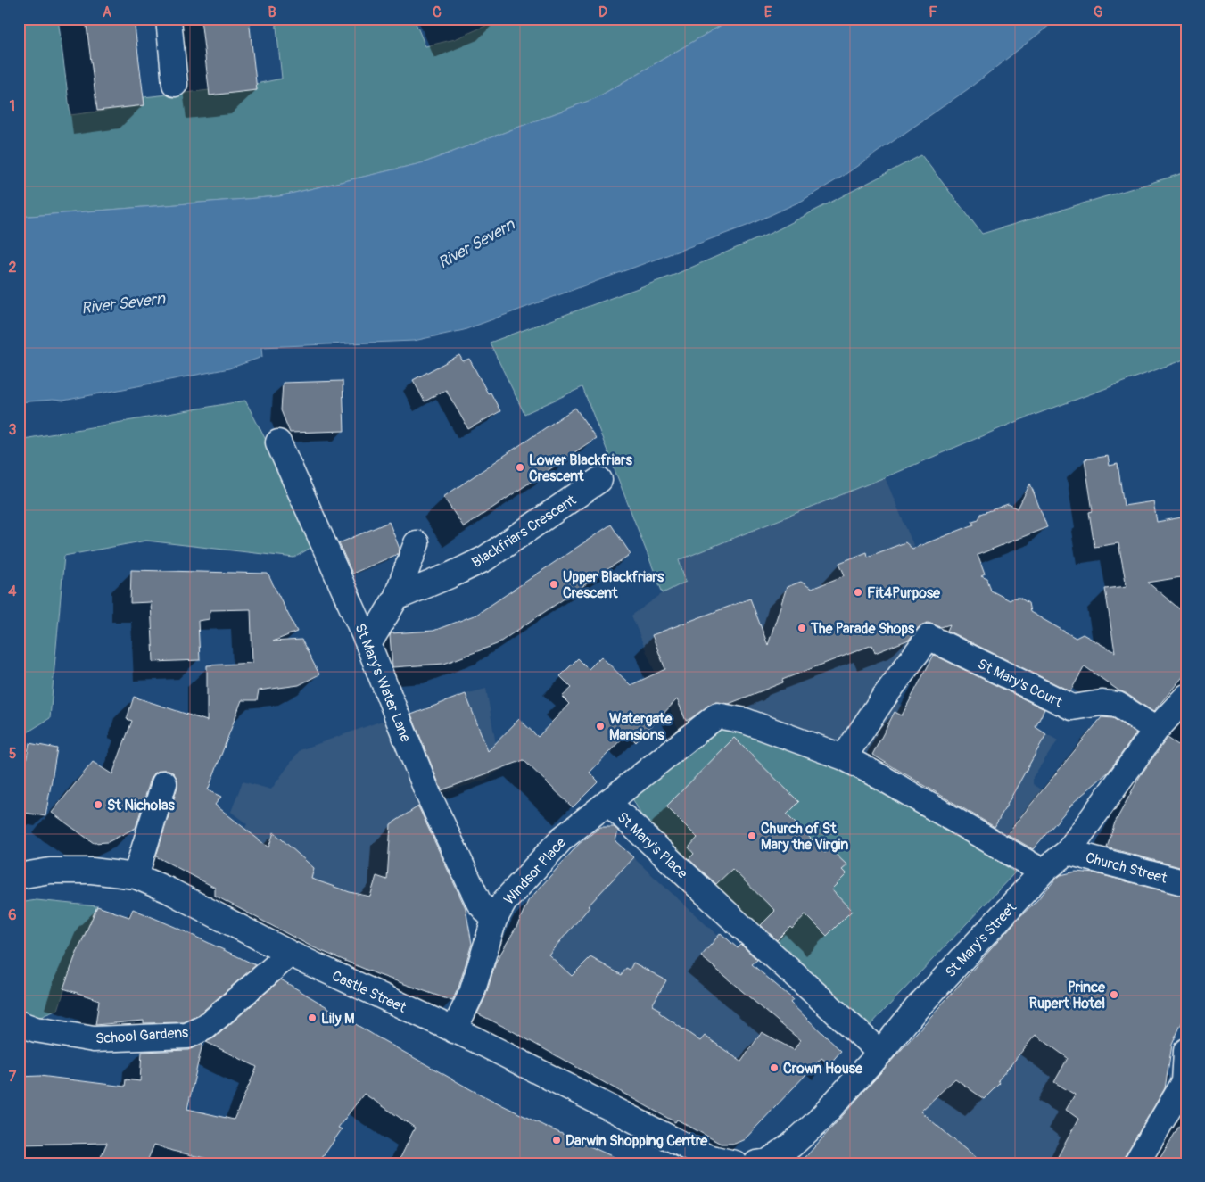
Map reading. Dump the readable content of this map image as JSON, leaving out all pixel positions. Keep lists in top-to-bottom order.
{
  "streets": {
    "street": [
      "Blackfriars Crescent",
      "St Mary's Water Lane",
      "St Mary's Court",
      "St Mary's Place",
      "Church Street",
      "Windsor Place",
      "St Mary's Street",
      "Castle Street",
      "School Gardens"
    ]
  },
  "crossings": [
    ["St Mary's Water Lane", "Windsor Place"],
    ["St Mary's Court", "St Mary's Place"],
    ["St Mary's Court", "St Mary's Street"],
    ["St Mary's Place", "Windsor Place"],
    ["St Mary's Place", "St Mary's Street"],
    ["Church Street", "St Mary's Street"],
    ["Windsor Place", "Castle Street"],
    ["Castle Street", "School Gardens"]
  ],
  "water": ["River Severn"],
  "places": [
    "Lower Blackfriars Crescent",
    "Upper Blackfriars Crescent",
    "Fit4Purpose",
    "The Parade Shops",
    "Watergate Mansions",
    "St Nicholas",
    "Church of St Mary the Virgin",
    "Prince Rupert Hotel",
    "Lily M",
    "Crown House",
    "Darwin Shopping Centre"
  ],
  "grid": {
    "columns": [
      "A",
      "B",
      "C",
      "D",
      "E",
      "F",
      "G"
    ],
    "rows": [
      "1",
      "2",
      "3",
      "4",
      "5",
      "6",
      "7"
    ]
  }
}
